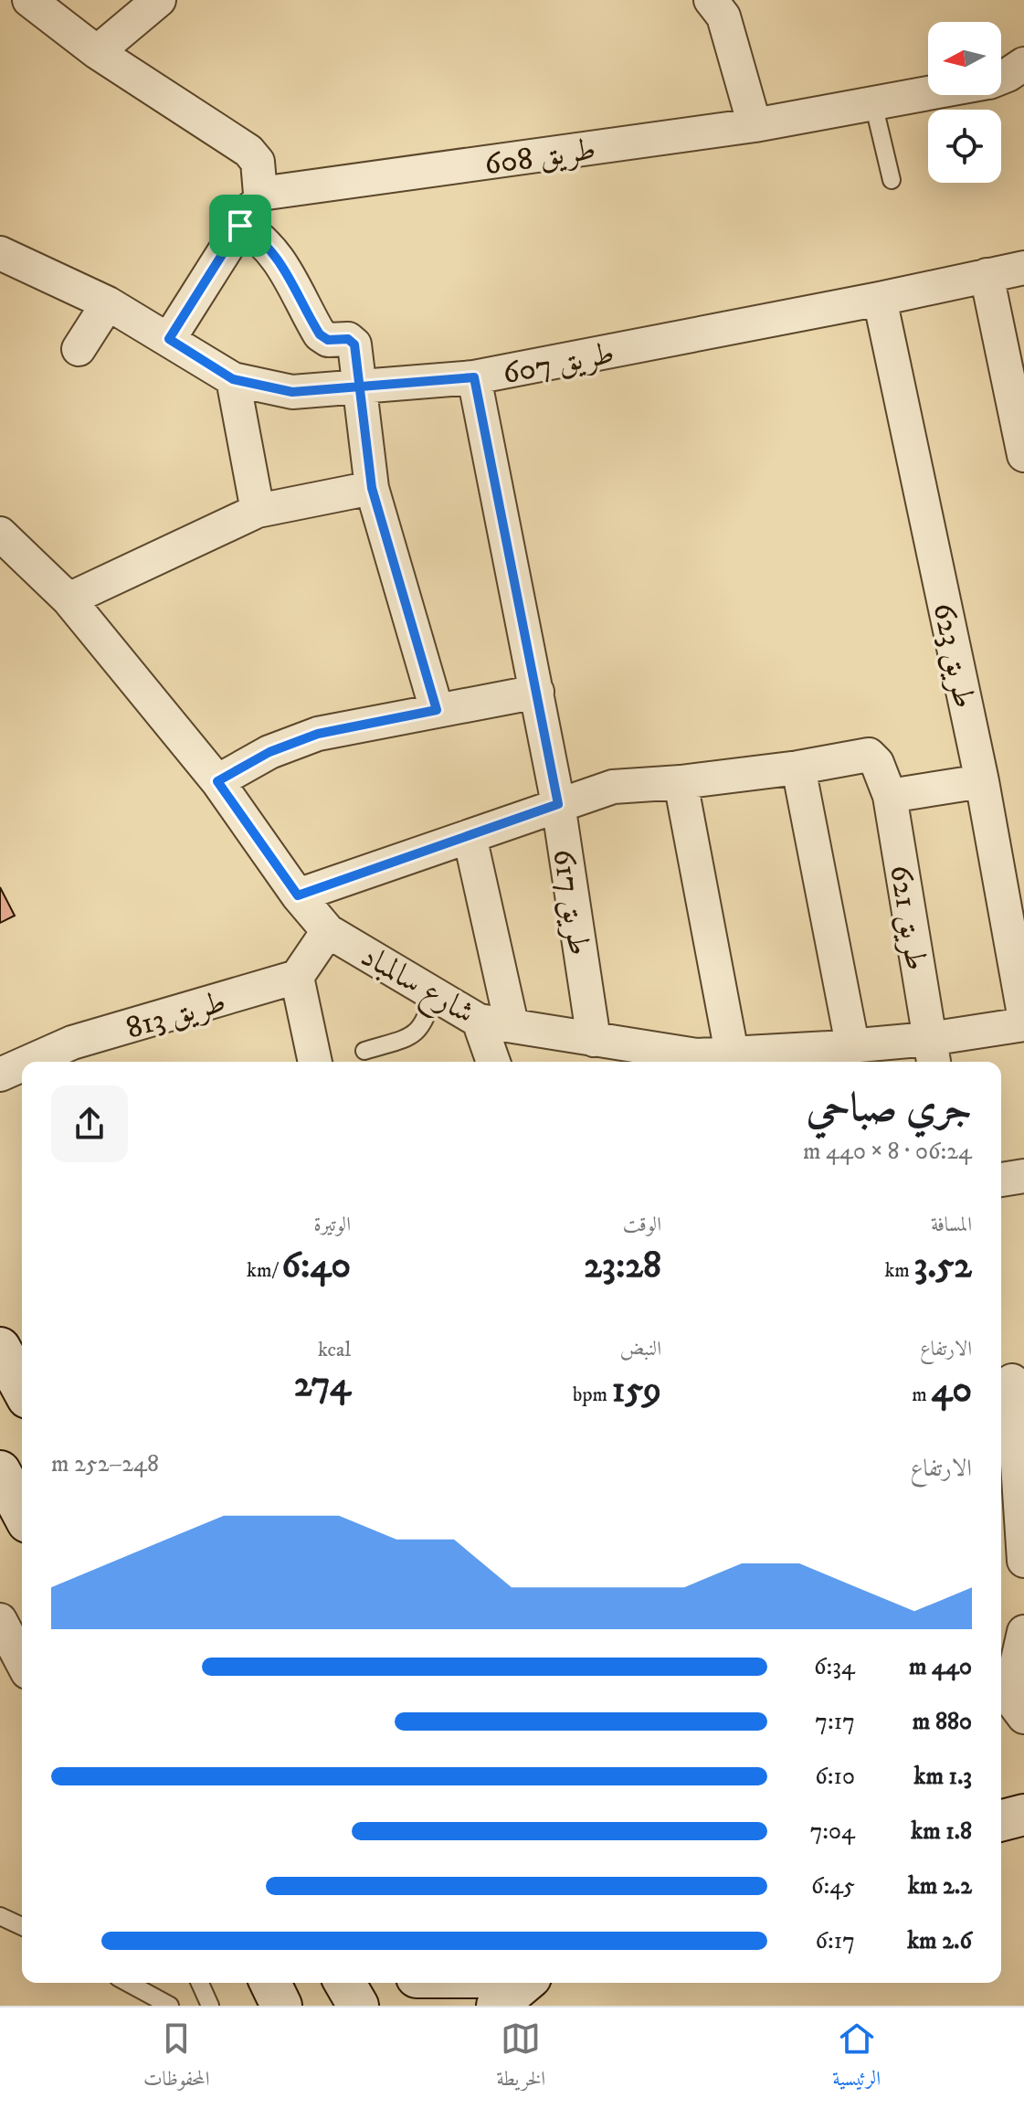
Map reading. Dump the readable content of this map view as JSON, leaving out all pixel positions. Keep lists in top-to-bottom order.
{
  "streets": {
    "street": [
      "طريق 608",
      "طريق 607",
      "طريق 623",
      "طريق 617",
      "طريق 621",
      "شارع سالمباد",
      "طريق 813"
    ]
  },
  "crossings": [
    ["طريق 607", "طريق 623"],
    ["طريق 607", "طريق 617"],
    ["طريق 617", "شارع سالمباد"],
    ["طريق 621", "شارع سالمباد"]
  ],
  "north": "left",
  "page": {
    "heading": ["جري صباحي", "06:24 · 8 × 440 m"],
    "stats": [
      ["المسافة", "3.52 km"],
      ["الوقت", "23:28"],
      ["الوتيرة", "6:40 /km"],
      ["الارتفاع", "40 m"],
      ["النبض", "159 bpm"],
      ["kcal", "274"]
    ],
    "chart": ["الارتفاع", "248–252 m"],
    "list": [
      {
        "name": "440 m",
        "note": "6:34"
      },
      {
        "name": "880 m",
        "note": "7:17"
      },
      {
        "name": "1.3 km",
        "note": "6:10"
      },
      {
        "name": "1.8 km",
        "note": "7:04"
      },
      {
        "name": "2.2 km",
        "note": "6:45"
      },
      {
        "name": "2.6 km",
        "note": "6:17"
      }
    ],
    "tabs": ["الرئيسية", "الخريطة", "المحفوظات"]
  }
}
